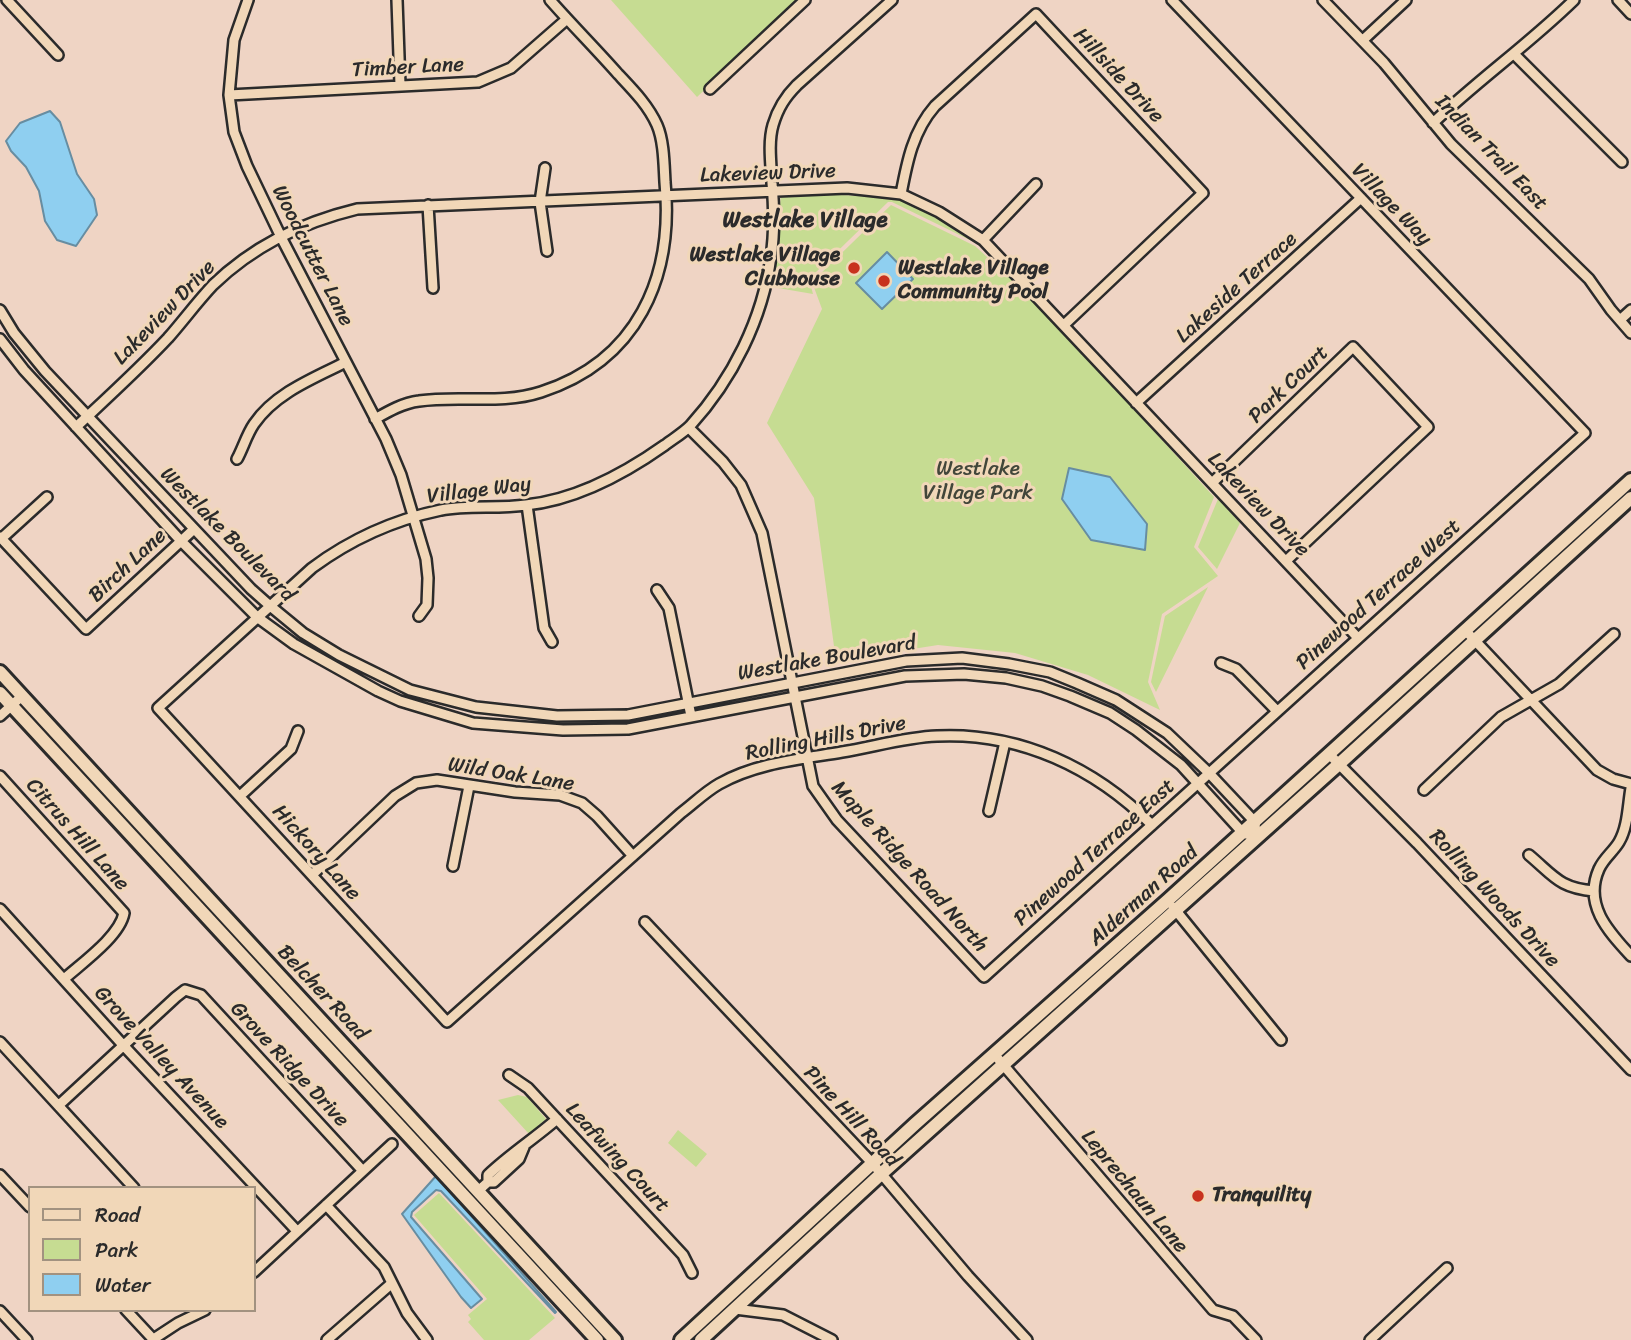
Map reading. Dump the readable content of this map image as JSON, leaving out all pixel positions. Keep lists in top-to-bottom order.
{
  "streets": {
    "main road": ["Alderman Road", "Belcher Road"],
    "street": [
      "Timber Lane",
      "Hillside Drive",
      "Indian Trail East",
      "Lakeview Drive",
      "Village Way",
      "Woodcutter Lane",
      "Lakeside Terrace",
      "Park Court",
      "Westlake Boulevard",
      "Birch Lane",
      "Pinewood Terrace West",
      "Rolling Hills Drive",
      "Wild Oak Lane",
      "Citrus Hill Lane",
      "Hickory Lane",
      "Pinewood Terrace East",
      "Maple Ridge Road North",
      "Rolling Woods Drive",
      "Grove Valley Avenue",
      "Grove Ridge Drive",
      "Pine Hill Road",
      "Leafwing Court",
      "Leprechaun Lane"
    ]
  },
  "crossings": [
    ["Timber Lane", "Woodcutter Lane"],
    ["Hillside Drive", "Lakeview Drive"],
    ["Lakeview Drive", "Village Way"],
    ["Lakeview Drive", "Woodcutter Lane"],
    ["Lakeview Drive", "Lakeside Terrace"],
    ["Lakeview Drive", "Park Court"],
    ["Lakeview Drive", "Westlake Boulevard"],
    ["Lakeview Drive", "Pinewood Terrace West"],
    ["Village Way", "Woodcutter Lane"],
    ["Village Way", "Lakeside Terrace"],
    ["Village Way", "Westlake Boulevard"],
    ["Village Way", "Pinewood Terrace West"],
    ["Village Way", "Hickory Lane"],
    ["Village Way", "Maple Ridge Road North"],
    ["Westlake Boulevard", "Birch Lane"],
    ["Westlake Boulevard", "Pinewood Terrace West"],
    ["Westlake Boulevard", "Pinewood Terrace East"],
    ["Westlake Boulevard", "Maple Ridge Road North"],
    ["Westlake Boulevard", "Alderman Road"],
    ["Pinewood Terrace West", "Pinewood Terrace East"],
    ["Rolling Hills Drive", "Wild Oak Lane"],
    ["Rolling Hills Drive", "Hickory Lane"],
    ["Rolling Hills Drive", "Pinewood Terrace East"],
    ["Rolling Hills Drive", "Maple Ridge Road North"],
    ["Wild Oak Lane", "Hickory Lane"],
    ["Citrus Hill Lane", "Grove Valley Avenue"],
    ["Pinewood Terrace East", "Maple Ridge Road North"],
    ["Alderman Road", "Rolling Woods Drive"],
    ["Alderman Road", "Pine Hill Road"],
    ["Alderman Road", "Leprechaun Lane"],
    ["Grove Valley Avenue", "Grove Ridge Drive"]
  ],
  "districts": ["Westlake Village"],
  "parks": ["Westlake Village Park"],
  "places": ["Westlake Village Clubhouse", "Westlake Village Community Pool", "Tranquility"],
  "legend": ["Road", "Park", "Water"]
}
